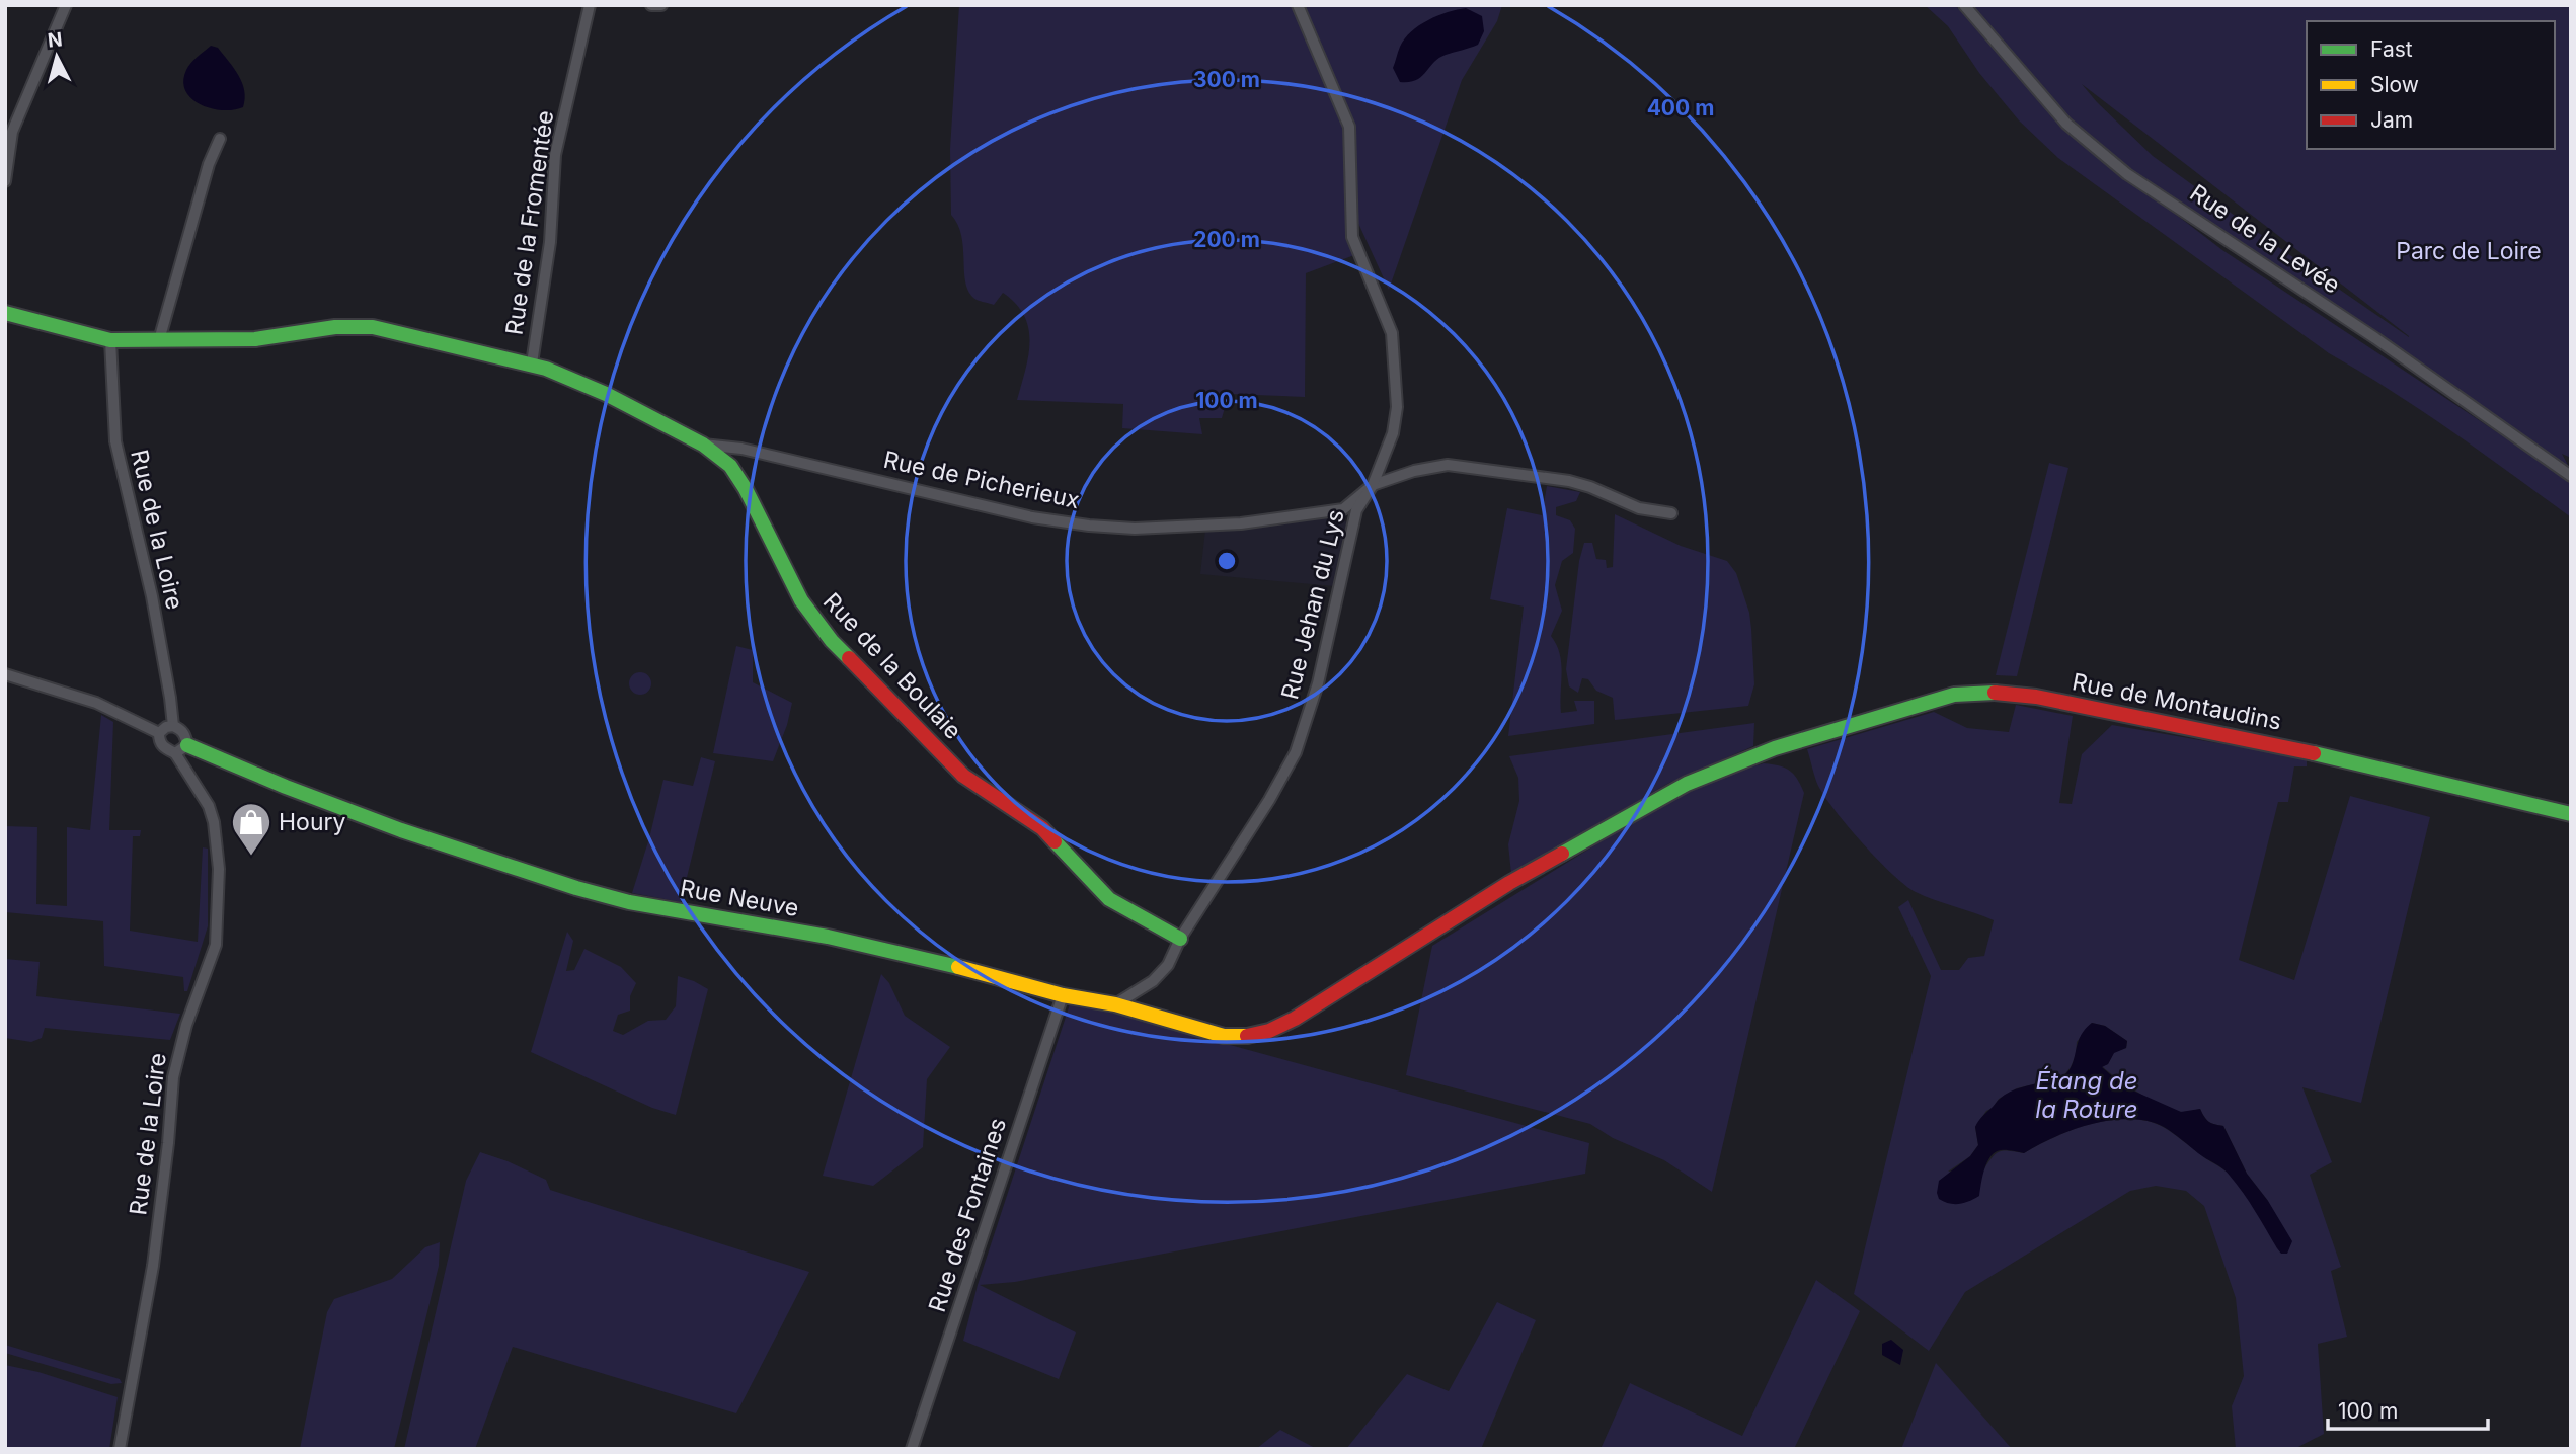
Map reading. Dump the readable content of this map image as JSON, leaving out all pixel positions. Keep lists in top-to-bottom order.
{
  "streets": {
    "street": [
      "Rue de la Fromentée",
      "Rue de la Levée",
      "Rue de Picherieux",
      "Rue de la Loire",
      "Rue Jehan du Lys",
      "Rue de la Boulaie",
      "Rue de Montaudins",
      "Rue Neuve",
      "Rue des Fontaines"
    ]
  },
  "crossings": [
    ["Rue de la Fromentée", "Rue de la Boulaie"],
    ["Rue de Picherieux", "Rue Jehan du Lys"],
    ["Rue de Picherieux", "Rue de la Boulaie"],
    ["Rue de la Loire", "Rue de la Boulaie"],
    ["Rue de la Loire", "Rue Neuve"],
    ["Rue Jehan du Lys", "Rue de la Boulaie"],
    ["Rue Jehan du Lys", "Rue Neuve"],
    ["Rue de Montaudins", "Rue Neuve"],
    ["Rue Neuve", "Rue des Fontaines"]
  ],
  "water": ["Étang de la Roture"],
  "parks": ["Parc de Loire"],
  "places": {
    "shop": ["Houry"]
  },
  "legend": ["Fast", "Slow", "Jam"],
  "scale_bar": "100 m",
  "north": "top",
  "rings": [
    "300 m",
    "400 m",
    "200 m",
    "100 m"
  ]
}
